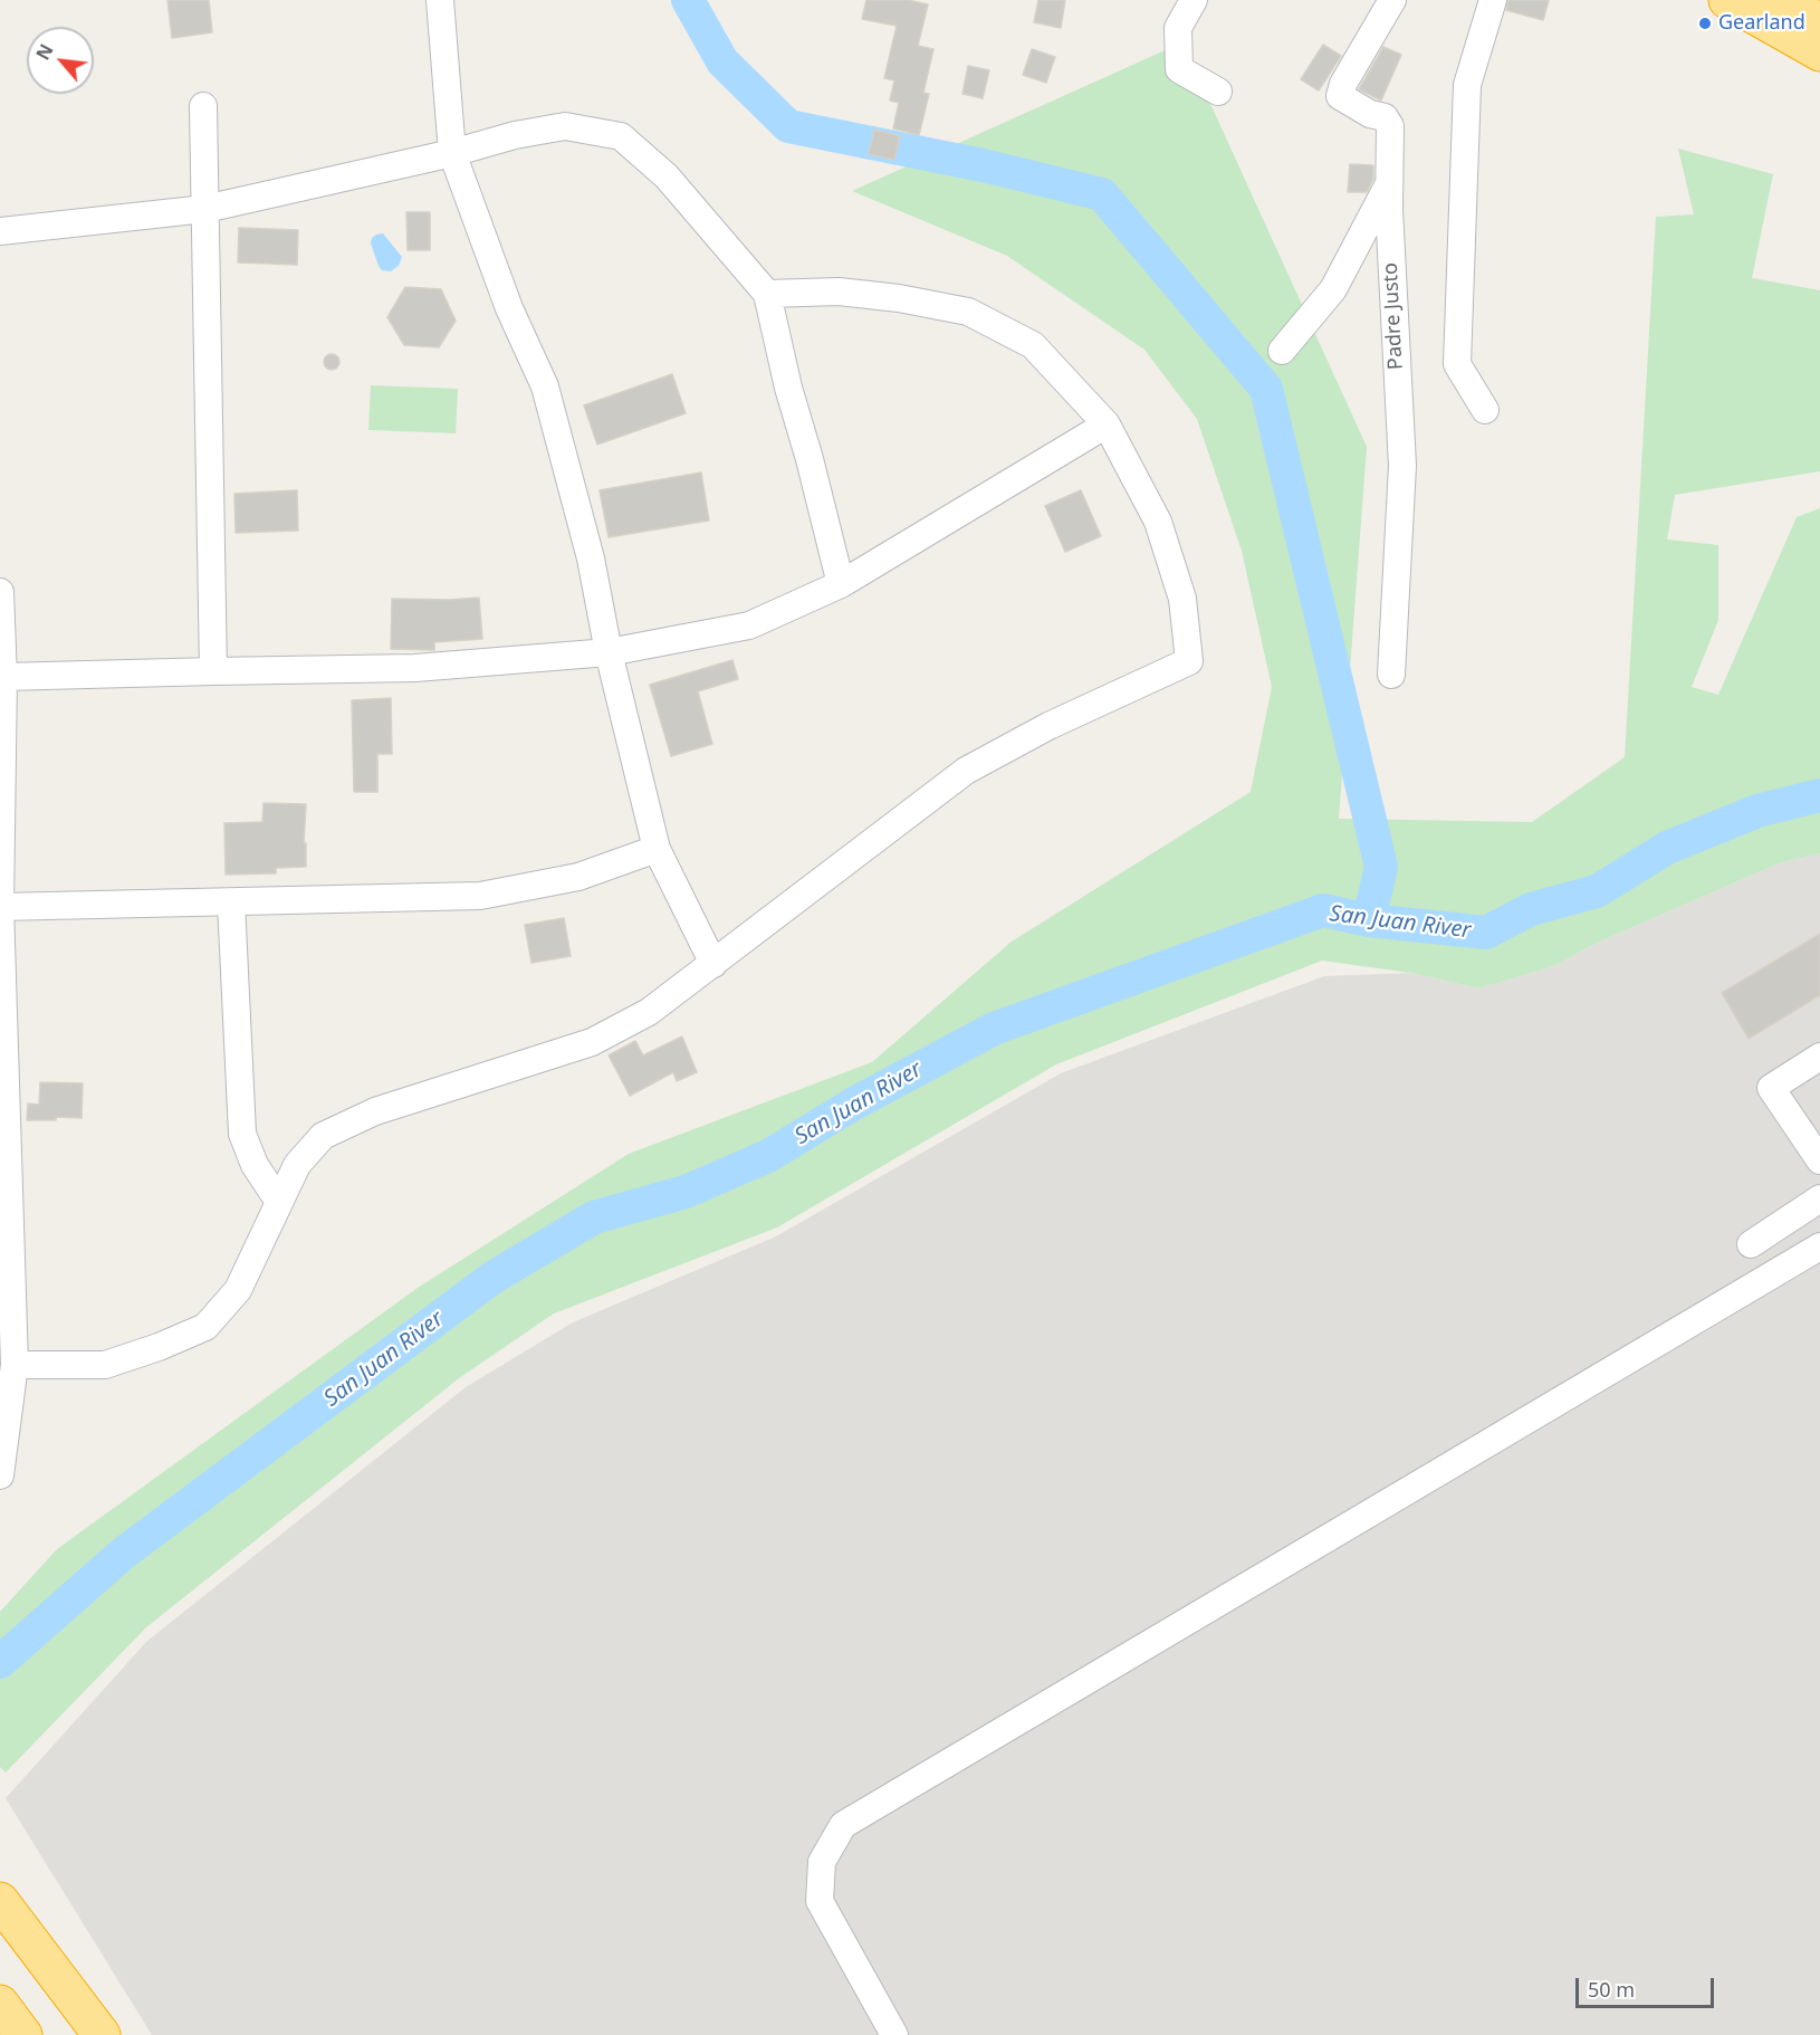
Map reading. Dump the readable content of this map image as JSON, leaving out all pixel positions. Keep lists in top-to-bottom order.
{
  "streets": {
    "street": ["Padre Justo"]
  },
  "water": ["San Juan River"],
  "places": ["Gearland"],
  "scale_bar": "50 m",
  "north": "top left"
}
